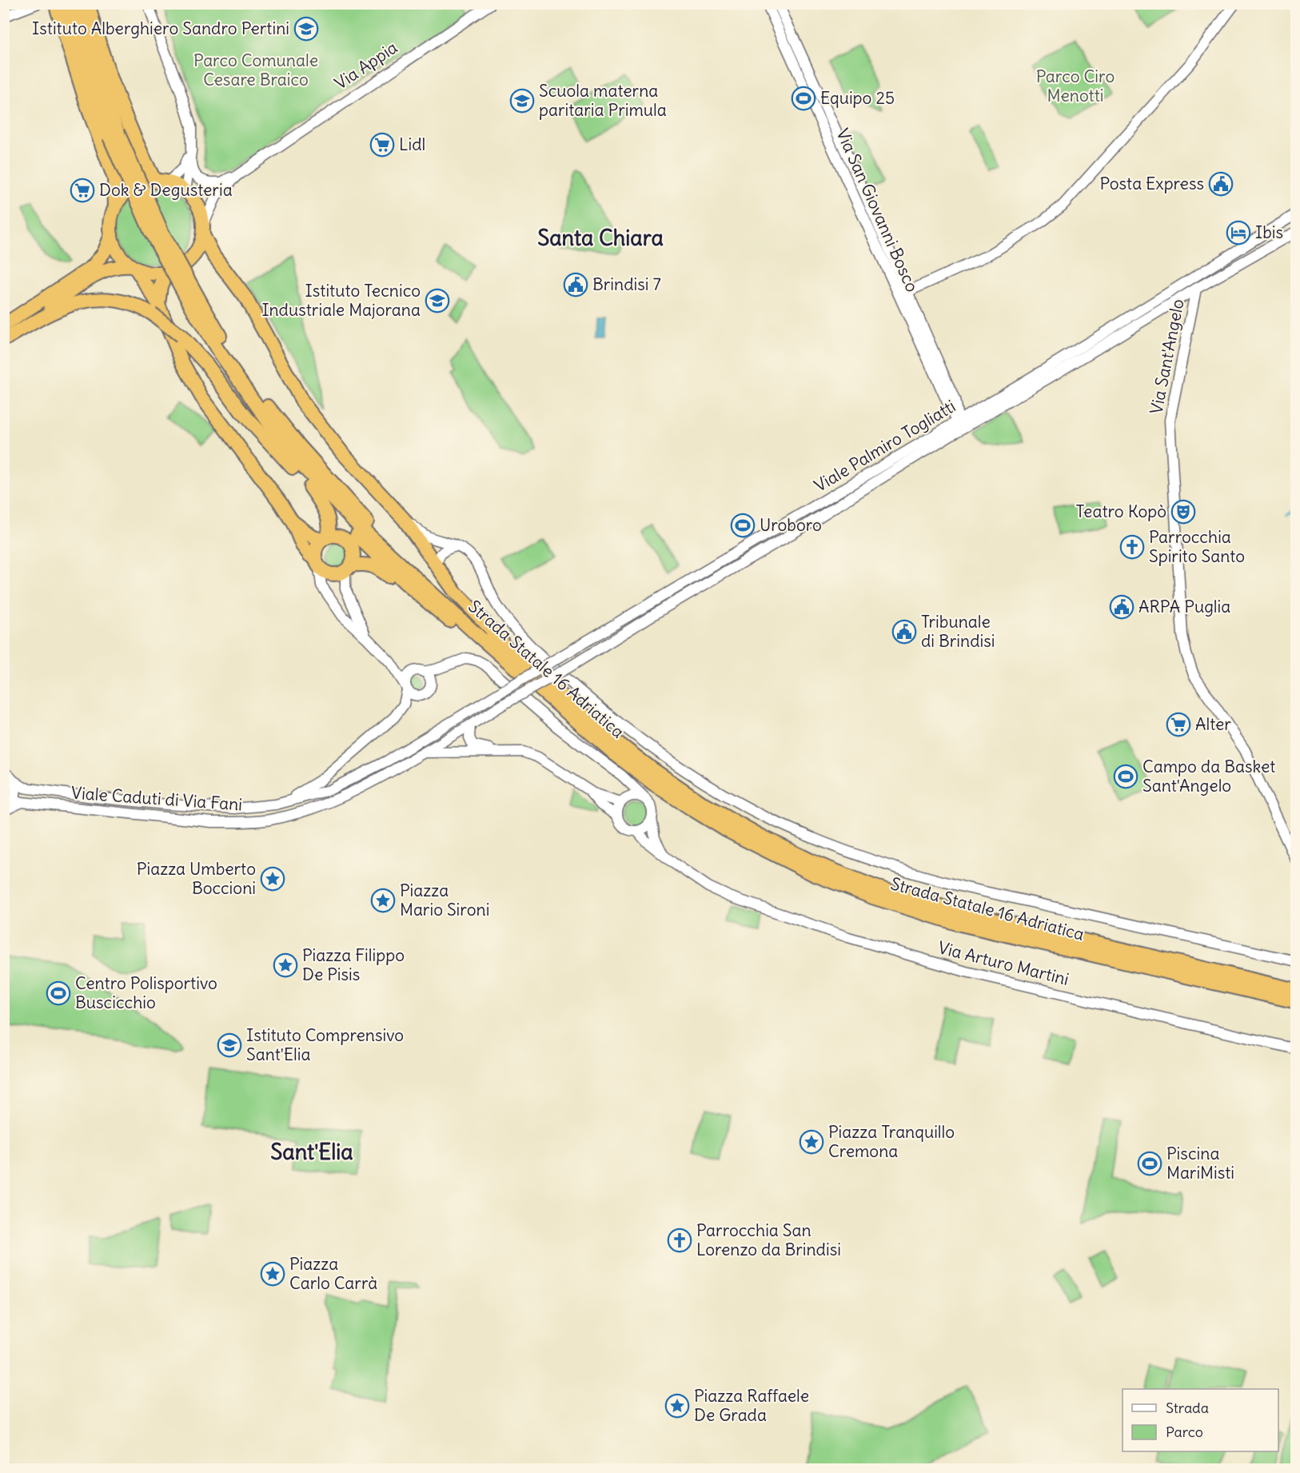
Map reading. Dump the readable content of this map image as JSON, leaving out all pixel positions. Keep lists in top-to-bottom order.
{
  "streets": {
    "highway": ["Strada Statale 16 Adriatica"],
    "street": [
      "Via Appia",
      "Via San Giovanni Bosco",
      "Via Sant'Angelo",
      "Viale Palmiro Togliatti",
      "Viale Caduti di Via Fani",
      "Via Arturo Martini"
    ]
  },
  "crossings": [
    ["Via San Giovanni Bosco", "Viale Palmiro Togliatti"],
    ["Via Sant'Angelo", "Viale Palmiro Togliatti"],
    ["Viale Palmiro Togliatti", "Viale Caduti di Via Fani"]
  ],
  "districts": ["Santa Chiara", "Sant'Elia"],
  "parks": ["Parco Comunale Cesare Braico", "Parco Ciro Menotti"],
  "places": {
    "school or university": [
      "Istituto Alberghiero Sandro Pertini",
      "Scuola materna paritaria Primula",
      "Istituto Tecnico Industriale Majorana",
      "Istituto Comprensivo Sant'Elia"
    ],
    "sports": [
      "Equipo 25",
      "Uroboro",
      "Campo da Basket Sant'Angelo",
      "Centro Polisportivo Buscicchio",
      "Piscina MariMisti"
    ],
    "supermarket": ["Lidl", "Dok & Degusteria", "Alter"],
    "public building": [
      "Posta Express",
      "Brindisi 7",
      "ARPA Puglia",
      "Tribunale di Brindisi"
    ],
    "hotel": ["Ibis"],
    "theatre": ["Teatro Kopò"],
    "church": ["Parrocchia Spirito Santo", "Parrocchia San Lorenzo da Brindisi"],
    "place": [
      "Piazza Umberto Boccioni",
      "Piazza Mario Sironi",
      "Piazza Filippo De Pisis",
      "Piazza Tranquillo Cremona",
      "Piazza Carlo Carrà",
      "Piazza Raffaele De Grada"
    ]
  },
  "legend": ["Strada", "Parco"]
}
